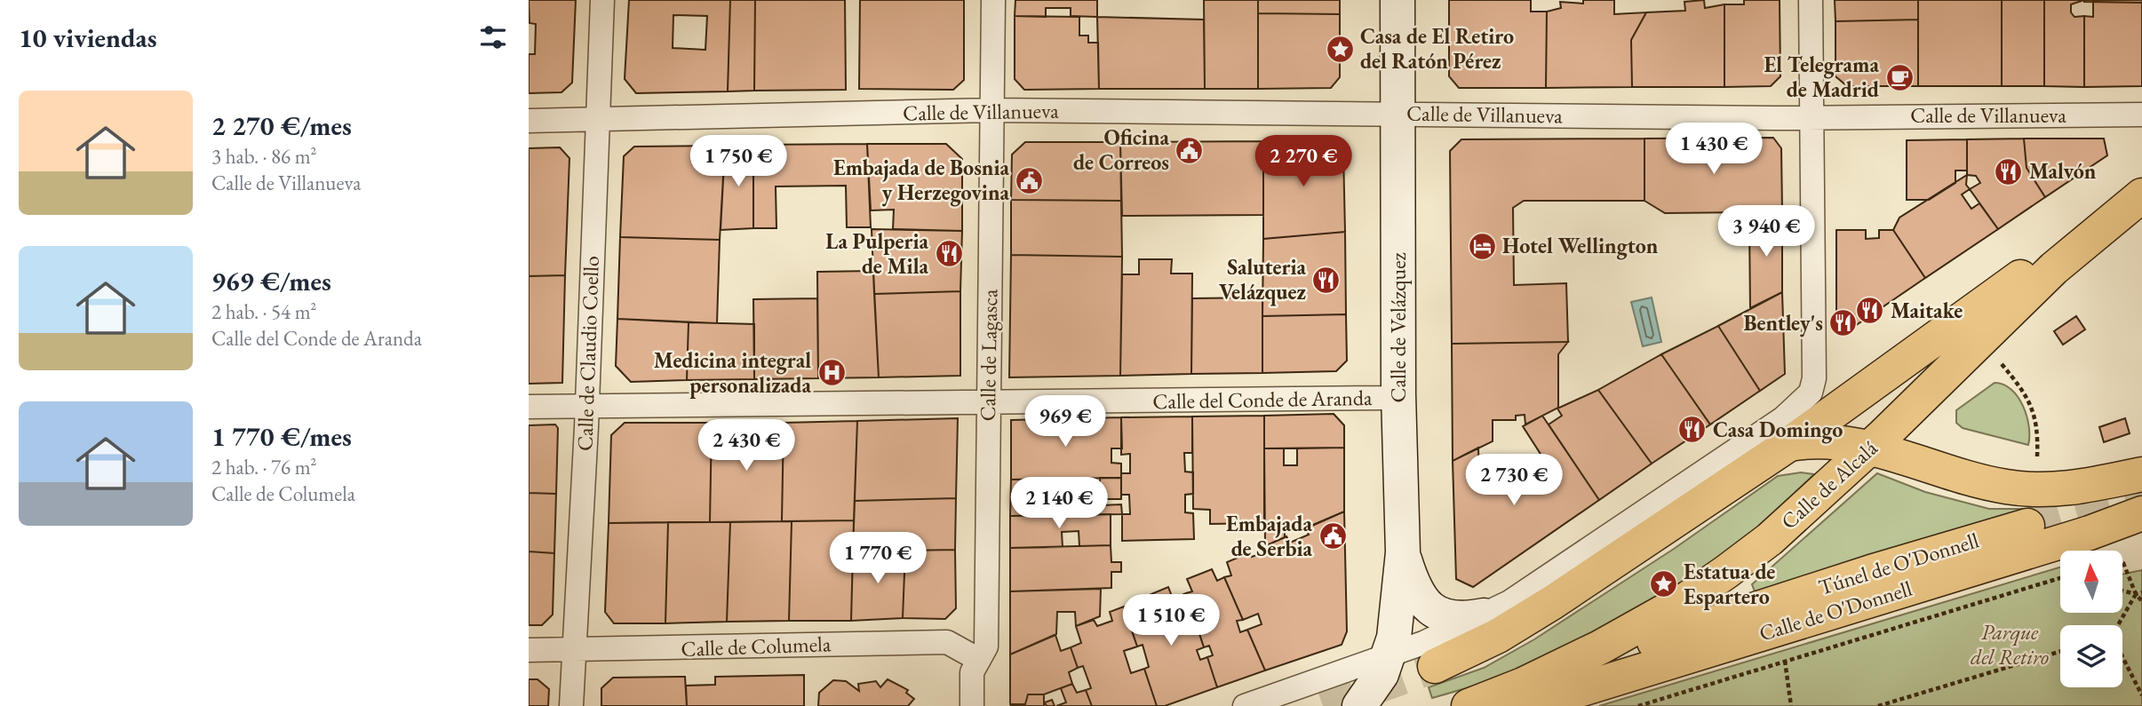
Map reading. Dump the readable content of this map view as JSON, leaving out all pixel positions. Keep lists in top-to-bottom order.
{
  "streets": {
    "main road": [
      "Calle de Velázquez",
      "Calle de Alcalá",
      "Túnel de O'Donnell",
      "Calle de O'Donnell"
    ],
    "street": [
      "Calle de Villanueva",
      "Calle de Claudio Coello",
      "Calle de Lagasca",
      "Calle del Conde de Aranda",
      "Calle de Columela"
    ]
  },
  "crossings": [
    ["Calle de Villanueva", "Calle de Velázquez"],
    ["Calle de Villanueva", "Calle de Claudio Coello"],
    ["Calle de Villanueva", "Calle de Lagasca"],
    ["Calle de Velázquez", "Calle del Conde de Aranda"],
    ["Calle de Velázquez", "Calle de Alcalá"],
    ["Calle de Claudio Coello", "Calle del Conde de Aranda"],
    ["Calle de Claudio Coello", "Calle de Columela"],
    ["Calle de Lagasca", "Calle del Conde de Aranda"],
    ["Calle de Lagasca", "Calle de Columela"],
    ["Calle de Alcalá", "Túnel de O'Donnell"],
    ["Calle de Alcalá", "Calle de O'Donnell"],
    ["Túnel de O'Donnell", "Calle de O'Donnell"]
  ],
  "parks": ["Parque del Retiro"],
  "places": {
    "place": ["Casa de El Retiro del Ratón Pérez", "Estatua de Espartero"],
    "cafe": ["El Telegrama de Madrid"],
    "public building": ["Oficina de Correos", "Embajada de Bosnia y Herzegovina", "Embajada de Serbia"],
    "restaurant": [
      "Malvón",
      "La Pulperia de Mila",
      "Saluteria Velázquez",
      "Maitake",
      "Bentley's",
      "Casa Domingo"
    ],
    "hotel": ["Hotel Wellington"],
    "hospital": ["Medicina integral personalizada"]
  },
  "north": "top",
  "page": {
    "heading": "10 viviendas",
    "list": [
      {
        "name": "2 270 €/mes",
        "note": "3 hab. · 86 m² · Calle de Villanueva"
      },
      {
        "name": "969 €/mes",
        "note": "2 hab. · 54 m² · Calle del Conde de Aranda"
      },
      {
        "name": "1 770 €/mes",
        "note": "2 hab. · 76 m² · Calle de Columela"
      }
    ],
    "price": [
      "1 430 €",
      "1 750 €",
      "2 270 €",
      "3 940 €",
      "969 €",
      "2 430 €",
      "2 730 €",
      "2 140 €",
      "1 770 €",
      "1 510 €"
    ]
  }
}
